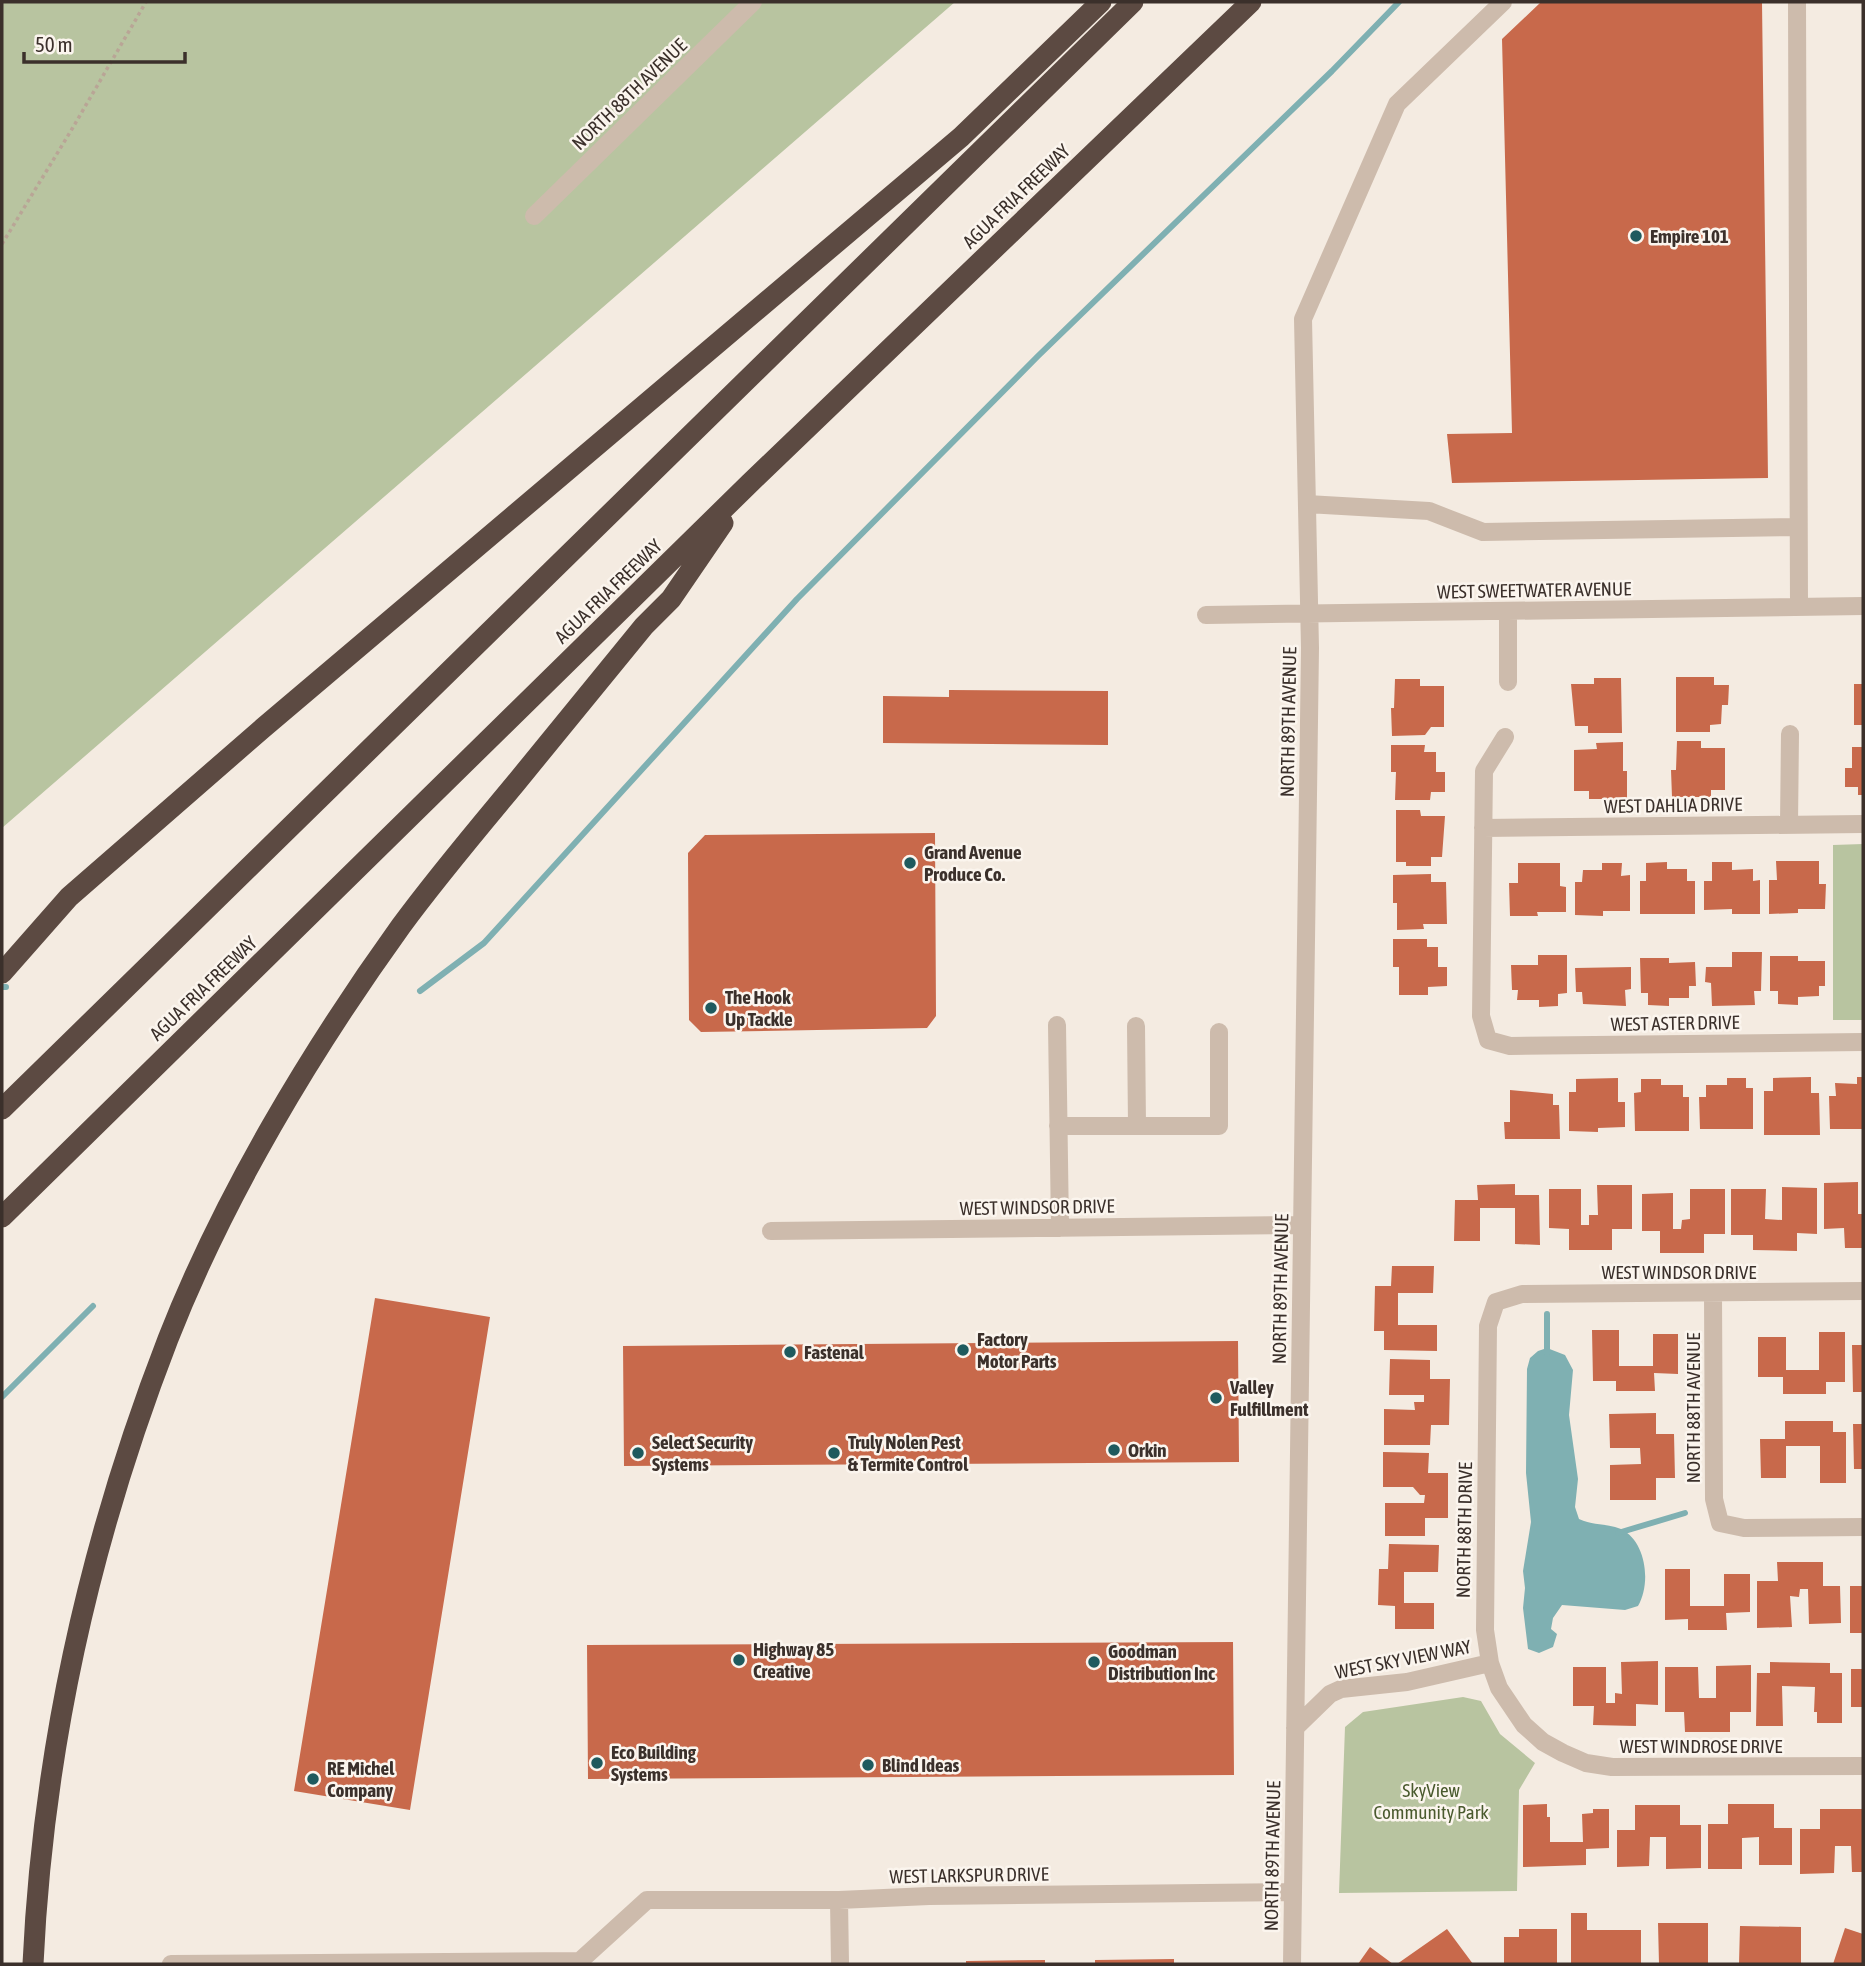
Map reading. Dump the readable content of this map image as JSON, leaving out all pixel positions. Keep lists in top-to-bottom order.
{
  "streets": {
    "highway": ["AGUA FRIA FREEWAY"],
    "street": [
      "NORTH 88TH AVENUE",
      "WEST SWEETWATER AVENUE",
      "NORTH 89TH AVENUE",
      "WEST DAHLIA DRIVE",
      "WEST ASTER DRIVE",
      "WEST WINDSOR DRIVE",
      "NORTH 88TH DRIVE",
      "WEST SKY VIEW WAY",
      "WEST WINDROSE DRIVE",
      "WEST LARKSPUR DRIVE"
    ]
  },
  "crossings": [
    ["NORTH 88TH AVENUE", "WEST WINDSOR DRIVE"],
    ["WEST SWEETWATER AVENUE", "NORTH 89TH AVENUE"],
    ["NORTH 89TH AVENUE", "WEST WINDSOR DRIVE"],
    ["NORTH 89TH AVENUE", "WEST SKY VIEW WAY"],
    ["NORTH 89TH AVENUE", "WEST LARKSPUR DRIVE"],
    ["WEST DAHLIA DRIVE", "WEST ASTER DRIVE"],
    ["WEST WINDSOR DRIVE", "NORTH 88TH DRIVE"],
    ["NORTH 88TH DRIVE", "WEST SKY VIEW WAY"],
    ["NORTH 88TH DRIVE", "WEST WINDROSE DRIVE"]
  ],
  "parks": ["SkyView Community Park"],
  "places": [
    "Empire 101",
    "Grand Avenue Produce Co.",
    "The Hook Up Tackle",
    "Factory Motor Parts",
    "Fastenal",
    "Valley Fulfillment",
    "Orkin",
    "Select Security Systems",
    "Truly Nolen Pest & Termite Control",
    "Highway 85 Creative",
    "Goodman Distribution Inc",
    "Eco Building Systems",
    "Blind Ideas",
    "RE Michel Company"
  ],
  "scale_bar": "50 m"
}
